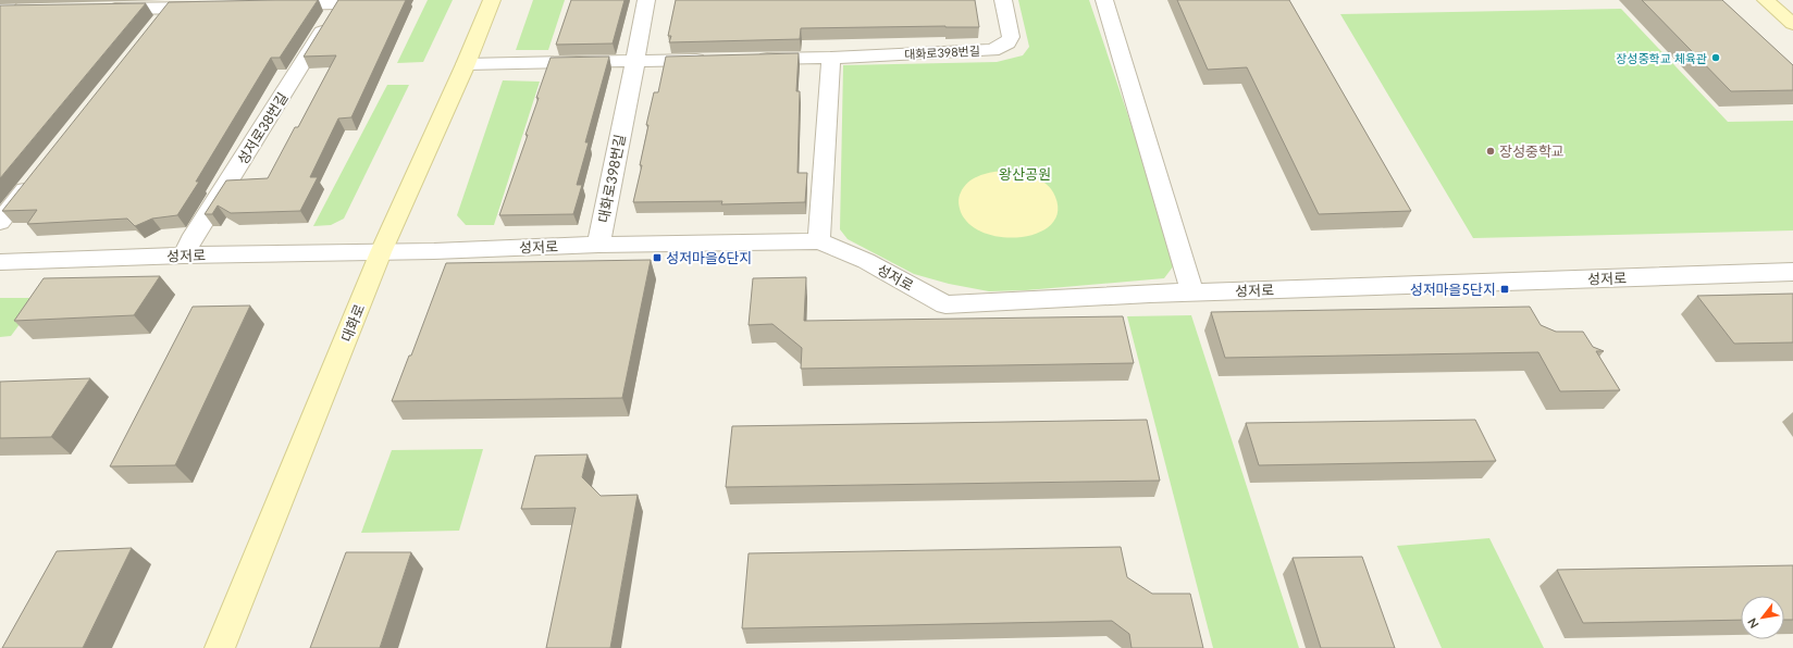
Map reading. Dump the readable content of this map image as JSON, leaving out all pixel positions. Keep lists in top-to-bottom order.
{
  "streets": {
    "street": [
      "대화로398번길",
      "성저로38번길",
      "성저로",
      "대화로"
    ]
  },
  "crossings": [
    ["대화로398번길", "성저로"],
    ["성저로38번길", "성저로"],
    ["성저로", "대화로"]
  ],
  "parks": ["왕산공원"],
  "places": {
    "other": ["장성중학교 체육관", "장성중학교"],
    "transit": ["성저마을6단지", "성저마을5단지"]
  },
  "north": "bottom left"
}
